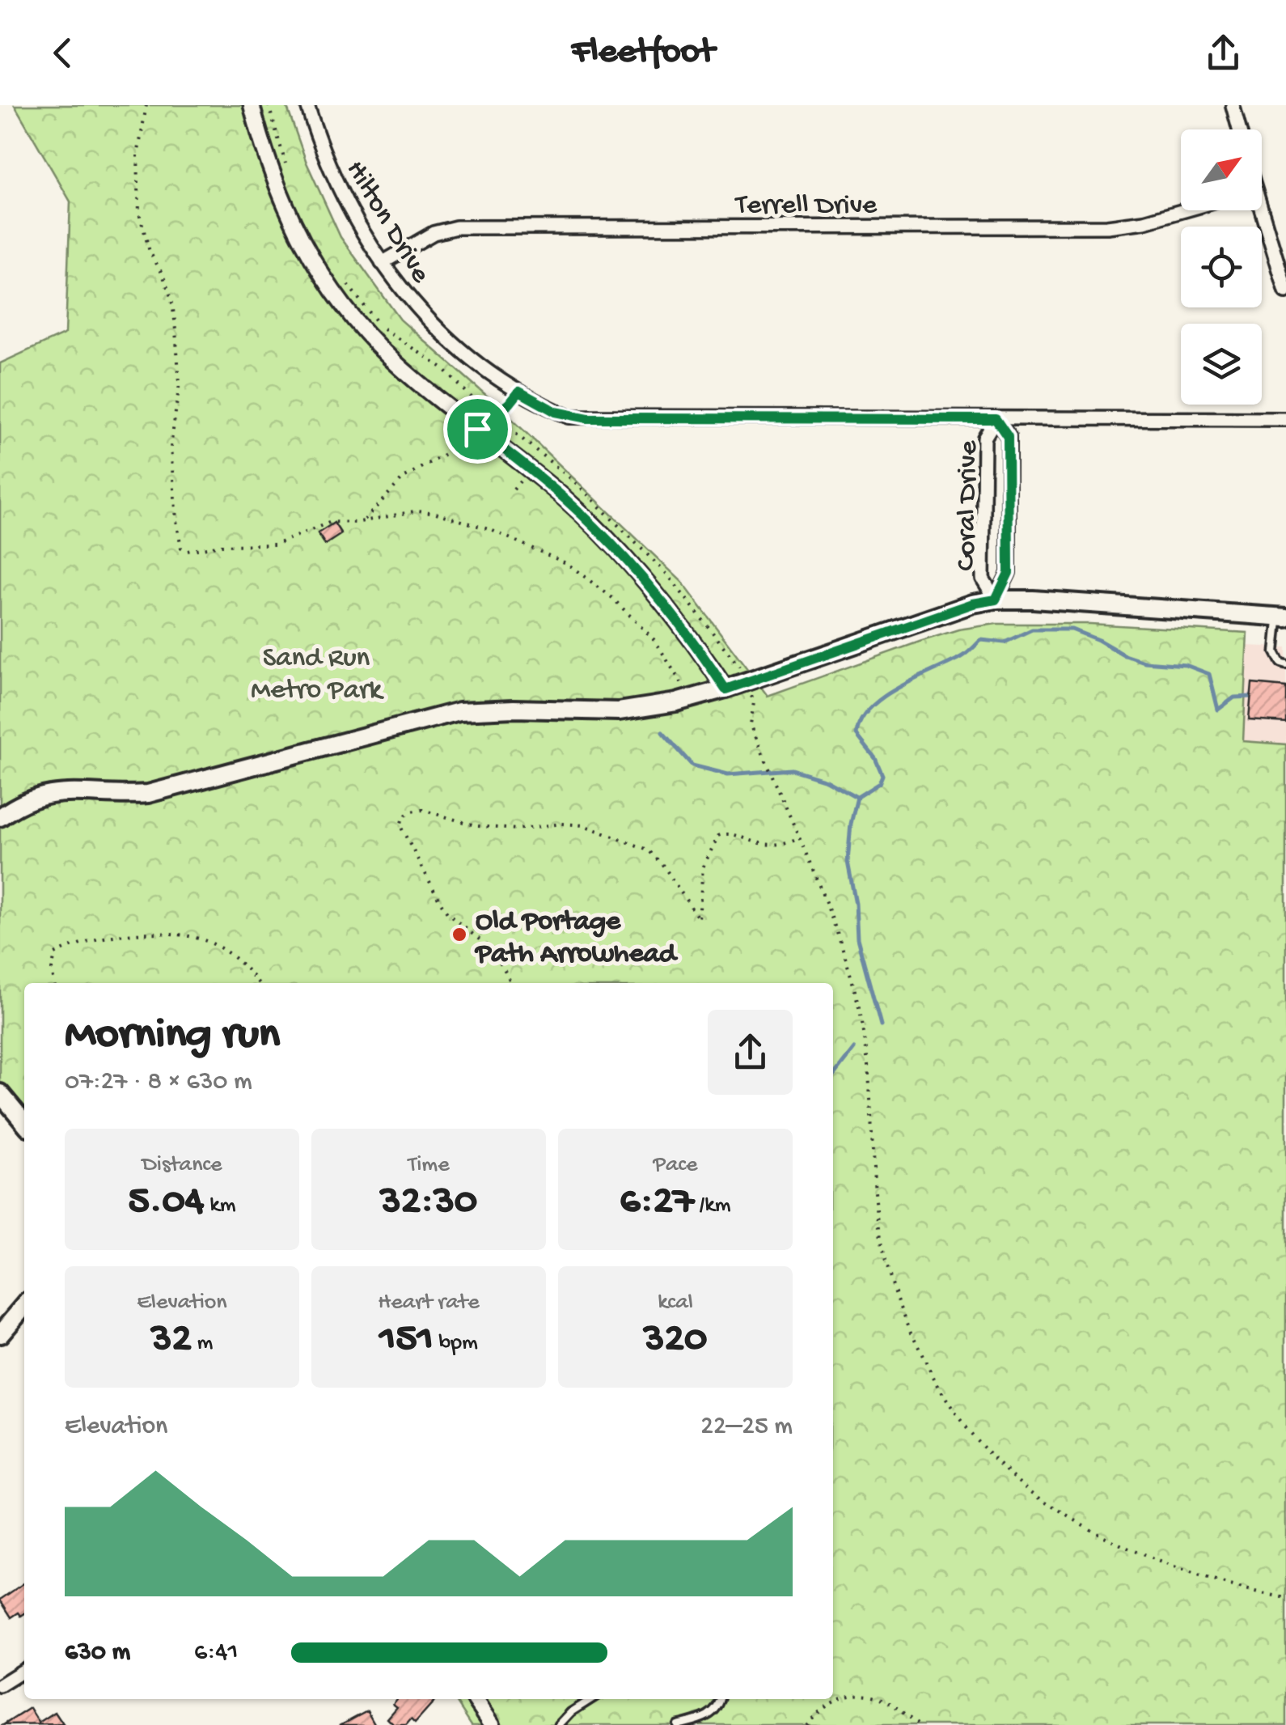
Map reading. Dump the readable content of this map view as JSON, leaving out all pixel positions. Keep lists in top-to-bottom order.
{
  "streets": {
    "street": ["Terrell Drive", "Hilton Drive", "Coral Drive"]
  },
  "crossings": [
    ["Terrell Drive", "Hilton Drive"],
    ["Hilton Drive", "Coral Drive"]
  ],
  "parks": ["Sand Run Metro Park"],
  "places": ["Old Portage Path Arrowhead"],
  "north": "top right",
  "page": {
    "header": "Fleetfoot",
    "heading": ["Morning run", "07:27 · 8 × 630 m"],
    "stats": [
      ["Distance", "5.04 km"],
      ["Time", "32:30"],
      ["Pace", "6:27 /km"],
      ["Elevation", "32 m"],
      ["Heart rate", "151 bpm"],
      ["kcal", "320"]
    ],
    "chart": ["Elevation", "22–25 m"],
    "list": [
      {
        "name": "630 m",
        "note": "6:41"
      }
    ]
  }
}
